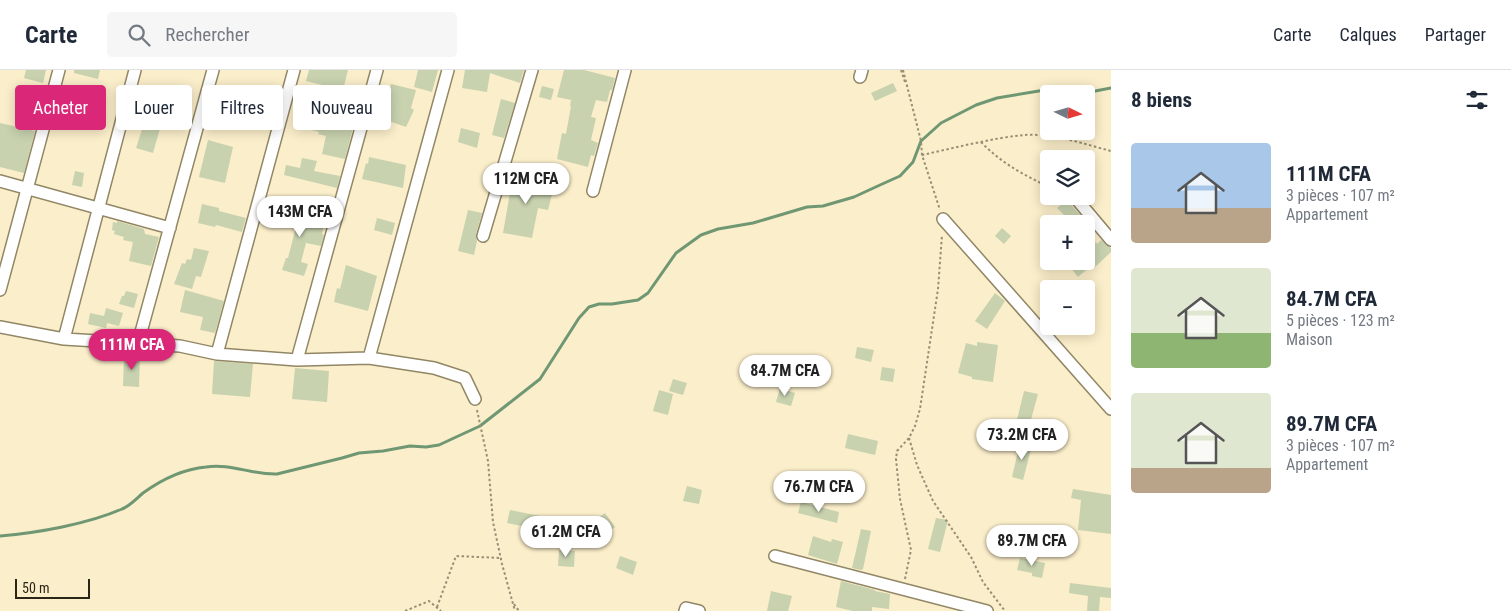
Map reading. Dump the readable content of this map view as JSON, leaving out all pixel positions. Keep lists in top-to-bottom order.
{
  "scale_bar": "50 m",
  "north": "right",
  "page": {
    "header": "Carte",
    "search": "Rechercher",
    "nav": ["Carte", "Calques", "Partager"],
    "heading": "8 biens",
    "map_buttons": ["+", "−"],
    "chip": [
      "Acheter",
      "Louer",
      "Filtres",
      "Nouveau"
    ],
    "list": [
      {
        "name": "111M CFA",
        "note": "3 pièces · 107 m² · Appartement"
      },
      {
        "name": "84.7M CFA",
        "note": "5 pièces · 123 m² · Maison"
      },
      {
        "name": "89.7M CFA",
        "note": "3 pièces · 107 m² · Appartement"
      }
    ],
    "price": [
      "112M CFA",
      "143M CFA",
      "111M CFA",
      "84.7M CFA",
      "73.2M CFA",
      "76.7M CFA",
      "61.2M CFA",
      "89.7M CFA"
    ],
    "scale": "50 m"
  }
}
